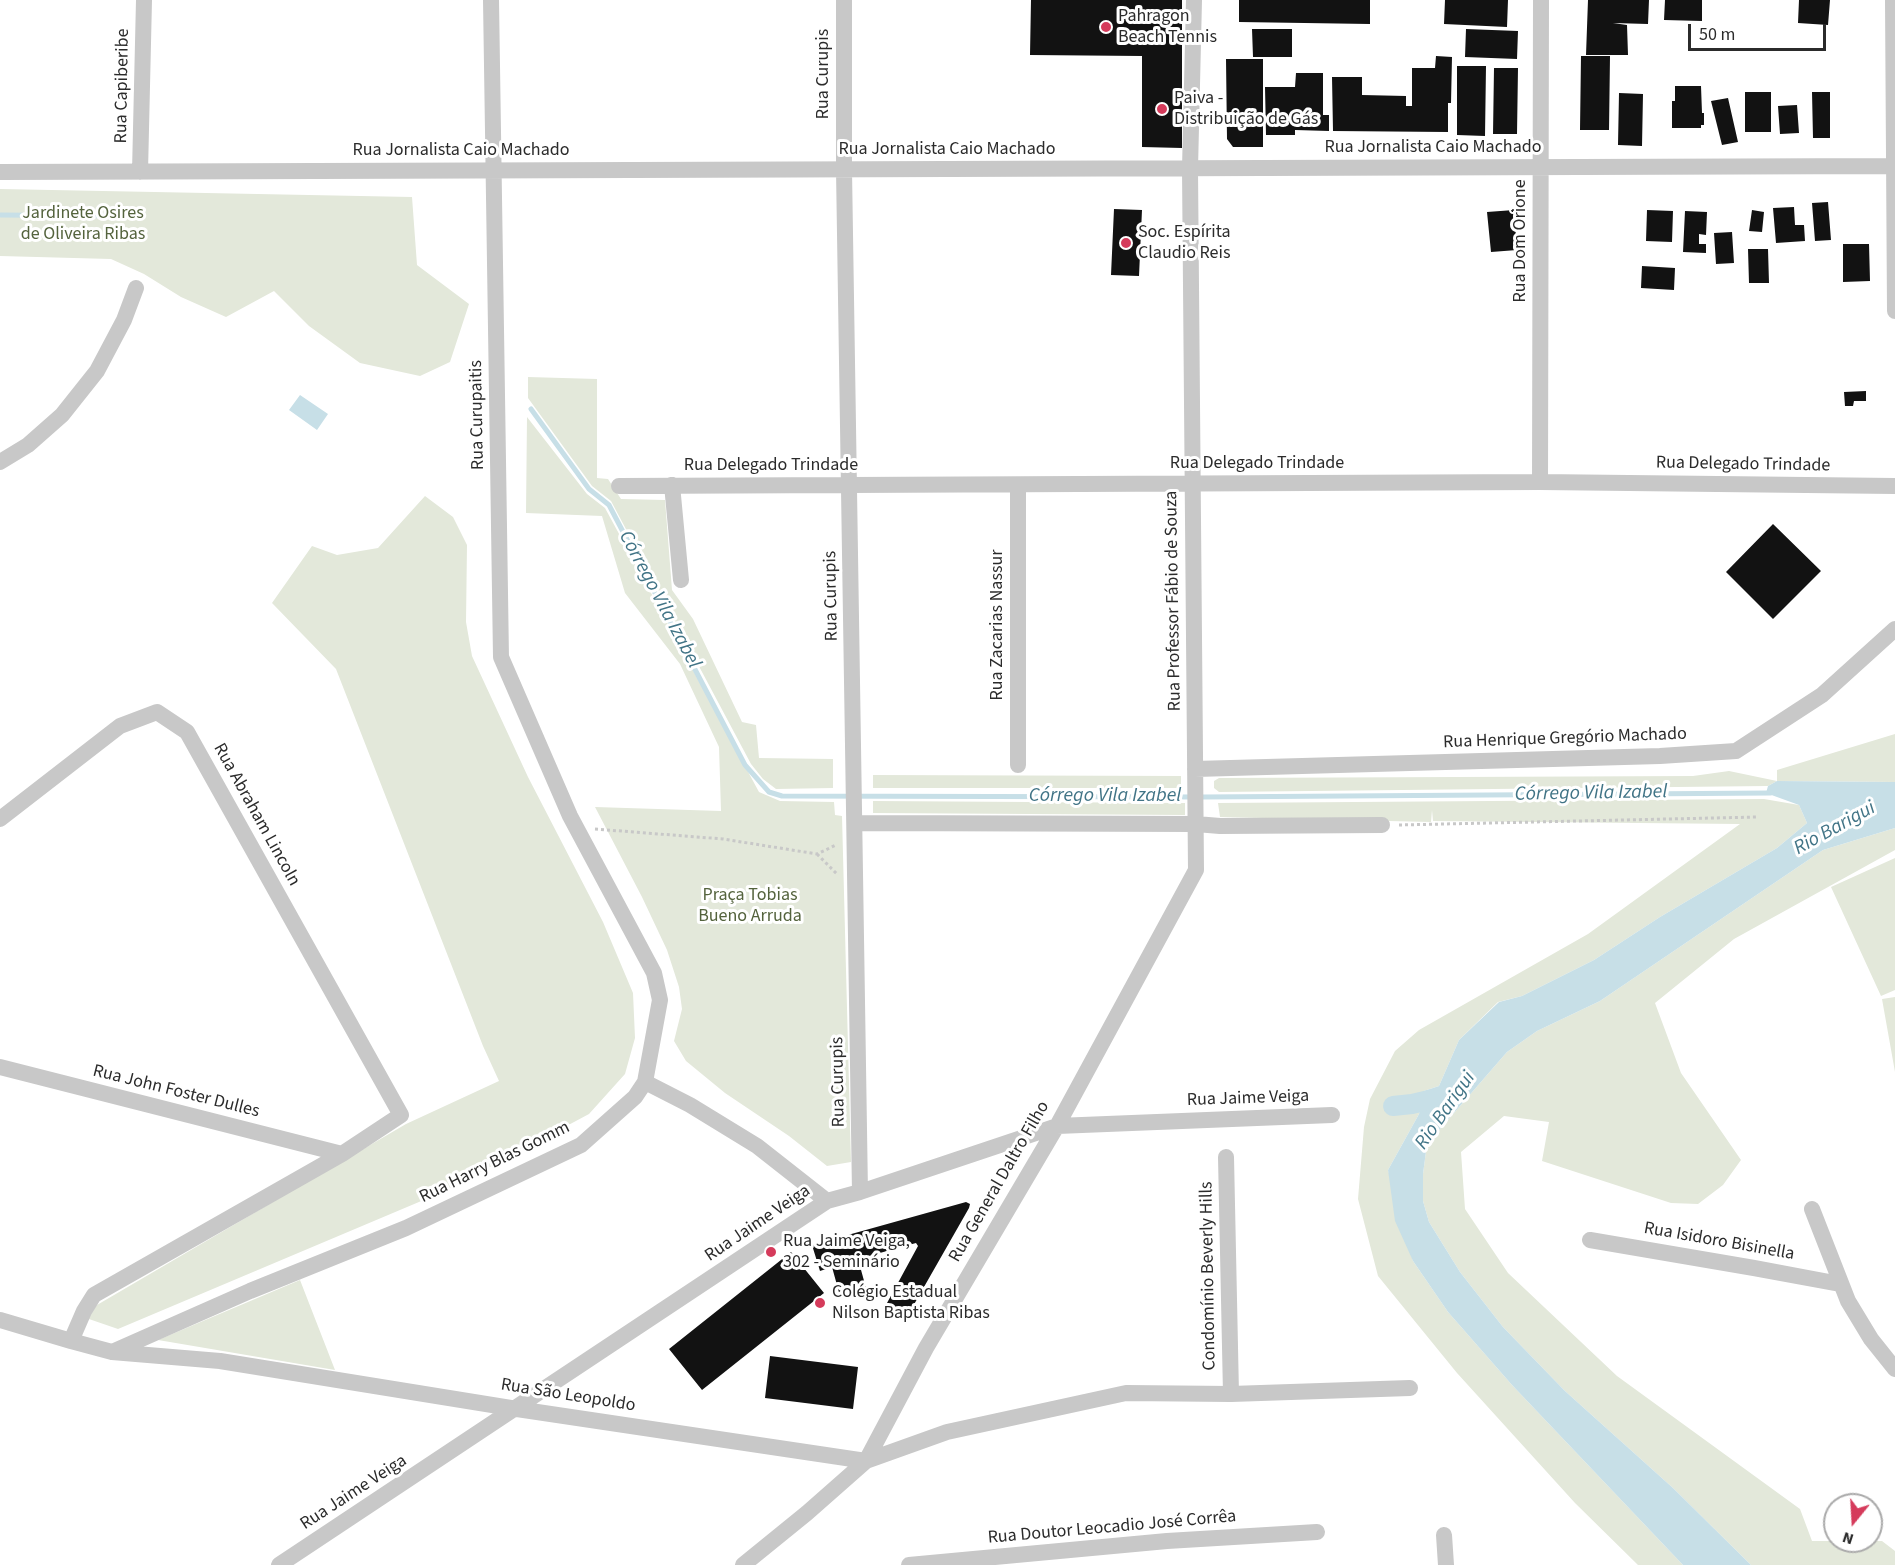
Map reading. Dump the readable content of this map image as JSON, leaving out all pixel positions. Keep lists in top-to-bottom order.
{
  "streets": {
    "street": [
      "Rua Curupis",
      "Rua Capiberibe",
      "Rua Jornalista Caio Machado",
      "Rua Dom Orione",
      "Rua Curupaitis",
      "Rua Delegado Trindade",
      "Rua Professor Fábio de Souza",
      "Rua Zacarias Nassur",
      "Rua Henrique Gregório Machado",
      "Rua Abraham Lincoln",
      "Rua John Foster Dulles",
      "Rua Jaime Veiga",
      "Rua Harry Blas Gomm",
      "Rua General Daltro Filho",
      "Rua Isidoro Bisinella",
      "Condomínio Beverly Hills",
      "Rua São Leopoldo",
      "Rua Doutor Leocadio José Corrêa"
    ]
  },
  "crossings": [
    ["Rua Curupis", "Rua Jornalista Caio Machado"],
    ["Rua Curupis", "Rua Delegado Trindade"],
    ["Rua Curupis", "Rua Jaime Veiga"],
    ["Rua Capiberibe", "Rua Jornalista Caio Machado"],
    ["Rua Jornalista Caio Machado", "Rua Dom Orione"],
    ["Rua Jornalista Caio Machado", "Rua Curupaitis"],
    ["Rua Jornalista Caio Machado", "Rua Professor Fábio de Souza"],
    ["Rua Dom Orione", "Rua Delegado Trindade"],
    ["Rua Curupaitis", "Rua Harry Blas Gomm"],
    ["Rua Delegado Trindade", "Rua Professor Fábio de Souza"],
    ["Rua Delegado Trindade", "Rua Zacarias Nassur"],
    ["Rua Professor Fábio de Souza", "Rua Henrique Gregório Machado"],
    ["Rua Professor Fábio de Souza", "Rua General Daltro Filho"],
    ["Rua Henrique Gregório Machado", "Rua General Daltro Filho"],
    ["Rua Abraham Lincoln", "Rua John Foster Dulles"],
    ["Rua Jaime Veiga", "Rua General Daltro Filho"],
    ["Rua Jaime Veiga", "Rua São Leopoldo"],
    ["Rua Harry Blas Gomm", "Rua São Leopoldo"],
    ["Rua General Daltro Filho", "Rua São Leopoldo"],
    ["Condomínio Beverly Hills", "Rua São Leopoldo"]
  ],
  "water": ["Córrego Vila Izabel", "Rio Barigui"],
  "parks": ["Jardinete Osires de Oliveira Ribas", "Praça Tobias Bueno Arruda"],
  "places": [
    "Pahragon Beach Tennis",
    "Paiva - Distribuição de Gás",
    "Soc. Espírita Claudio Reis",
    "Rua Jaime Veiga, 302 - Seminário",
    "Colégio Estadual Nilson Baptista Ribas"
  ],
  "scale_bar": "50 m",
  "north": "bottom"
}
